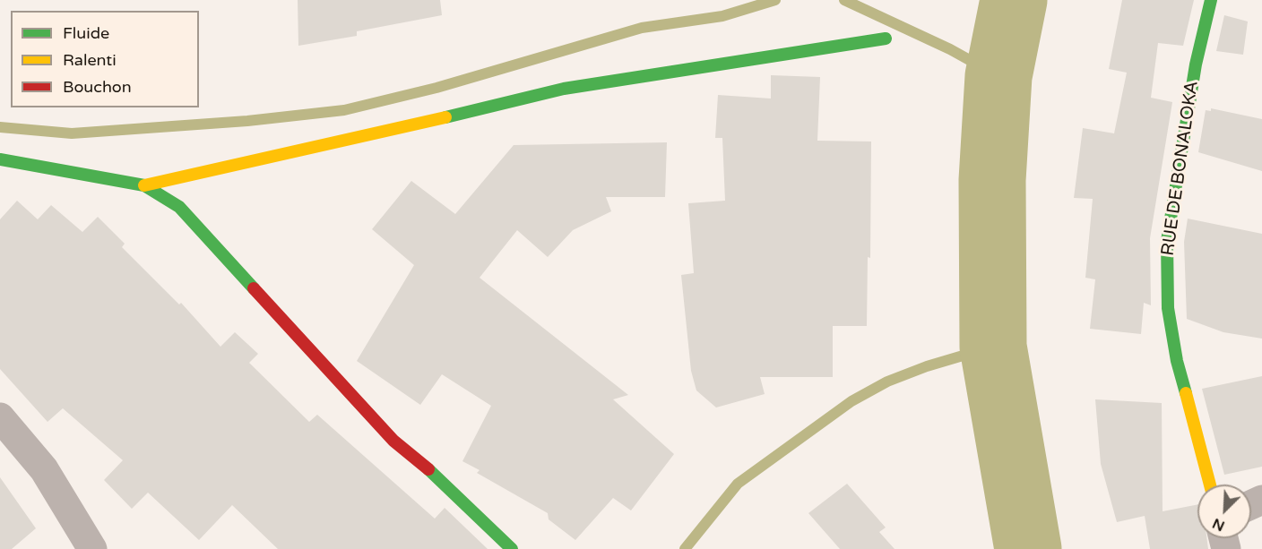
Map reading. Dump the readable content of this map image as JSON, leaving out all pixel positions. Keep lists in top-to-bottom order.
{
  "streets": {
    "street": ["RUE DE BONALOKA"]
  },
  "legend": ["Fluide", "Ralenti", "Bouchon"],
  "north": "bottom left"
}
